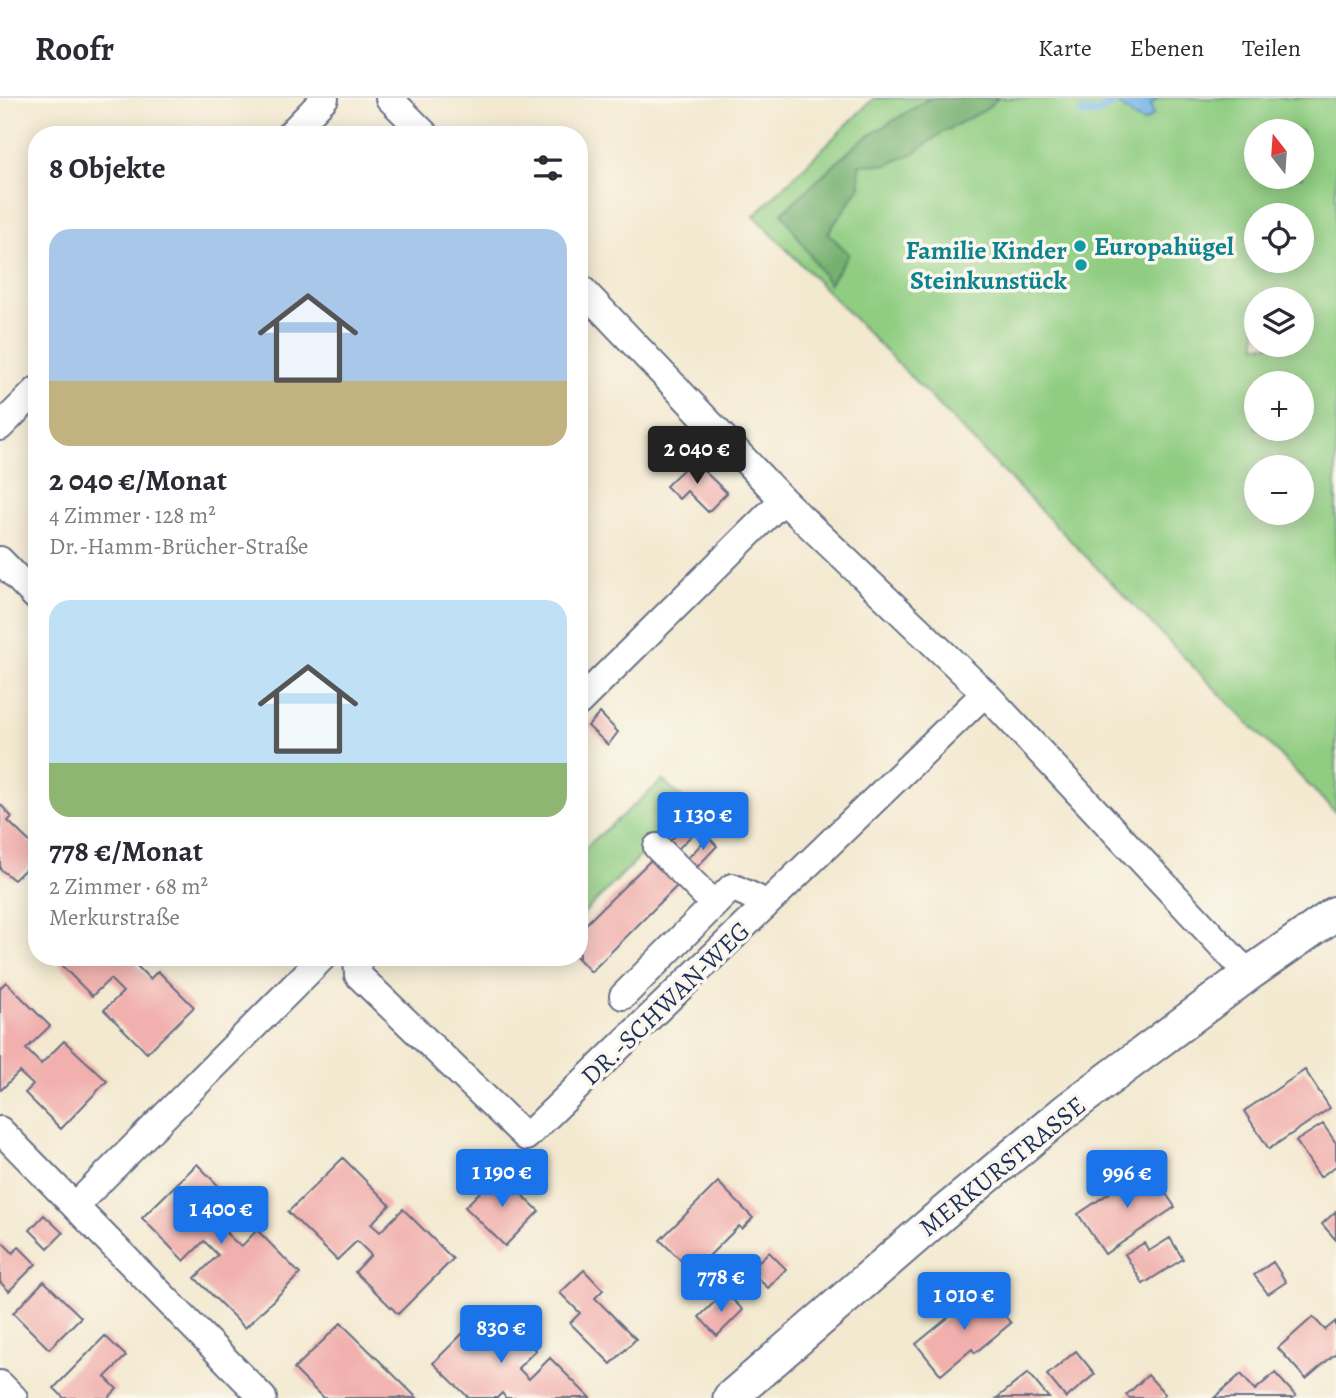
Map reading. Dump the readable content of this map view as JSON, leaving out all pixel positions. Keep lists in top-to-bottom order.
{
  "streets": {
    "main road": ["MERKURSTRASSE"],
    "street": ["DR.-SCHWAN-WEG"]
  },
  "places": ["Europahügel", "Familie Kinder Steinkunstück"],
  "north": "top",
  "page": {
    "header": "Roofr",
    "nav": ["Karte", "Ebenen", "Teilen"],
    "map_buttons": ["+", "−"],
    "heading": "8 Objekte",
    "list": [
      {
        "name": "2 040 €/Monat",
        "note": "4 Zimmer · 128 m² · Dr.-Hamm-Brücher-Straße"
      },
      {
        "name": "778 €/Monat",
        "note": "2 Zimmer · 68 m² · Merkurstraße"
      }
    ],
    "price": [
      "2 040 €",
      "1 130 €",
      "1 190 €",
      "996 €",
      "1 400 €",
      "778 €",
      "1 010 €",
      "830 €"
    ]
  }
}
